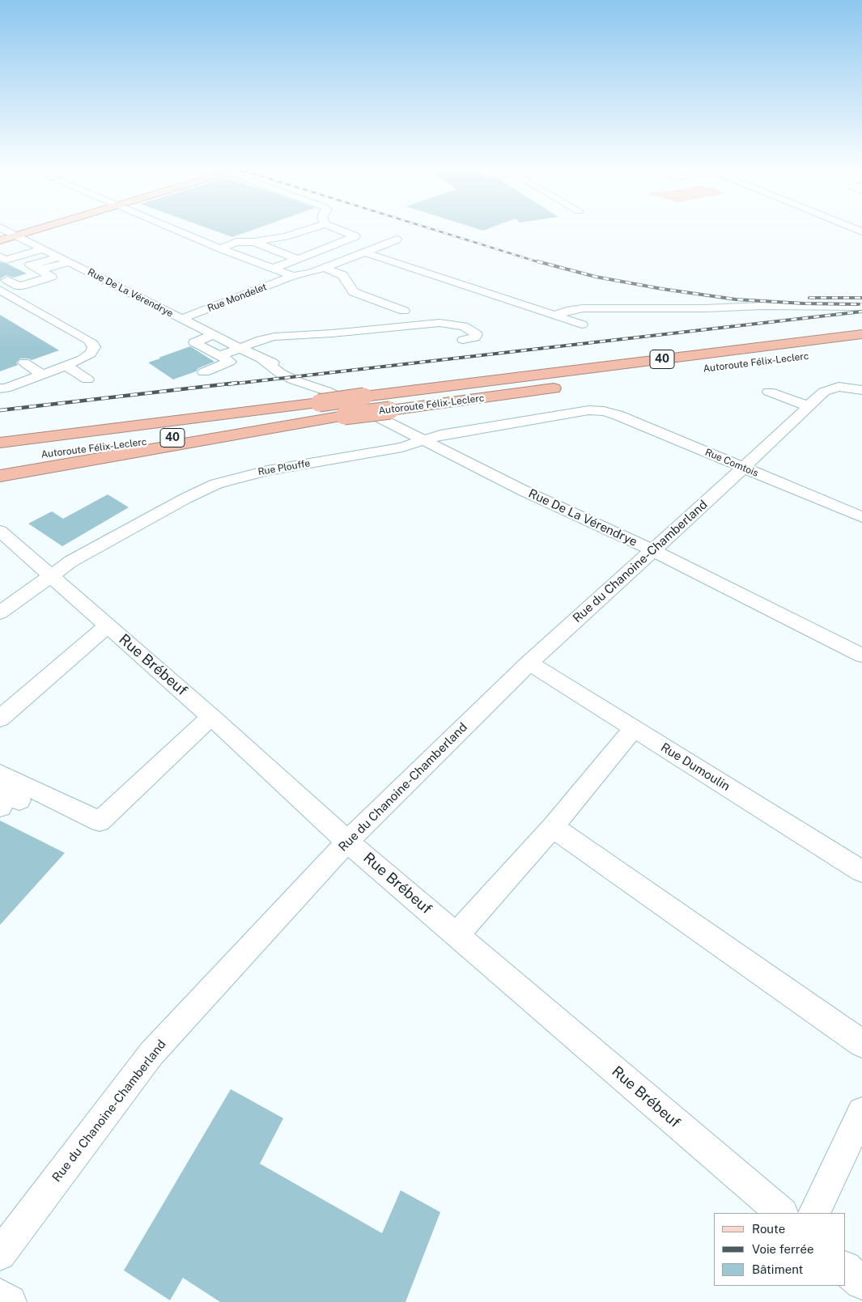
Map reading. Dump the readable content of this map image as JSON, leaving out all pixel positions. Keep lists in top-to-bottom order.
{
  "streets": {
    "highway": ["40", "Autoroute Félix-Leclerc"],
    "street": [
      "Rue De La Vérendrye",
      "Rue Mondelet",
      "Rue Comtois",
      "Rue Plouffe",
      "Rue du Chanoine-Chamberland",
      "Rue Brébeuf",
      "Rue Dumoulin"
    ]
  },
  "crossings": [
    ["Rue De La Vérendrye", "Rue Mondelet"],
    ["Rue De La Vérendrye", "Autoroute Félix-Leclerc"],
    ["Rue De La Vérendrye", "Rue Plouffe"],
    ["Rue De La Vérendrye", "Rue du Chanoine-Chamberland"],
    ["Rue Comtois", "Rue Plouffe"],
    ["Rue Comtois", "Rue du Chanoine-Chamberland"],
    ["Rue Plouffe", "Rue Brébeuf"],
    ["Rue du Chanoine-Chamberland", "Rue Brébeuf"],
    ["Rue du Chanoine-Chamberland", "Rue Dumoulin"]
  ],
  "legend": ["Route", "Voie ferrée", "Bâtiment"]
}
